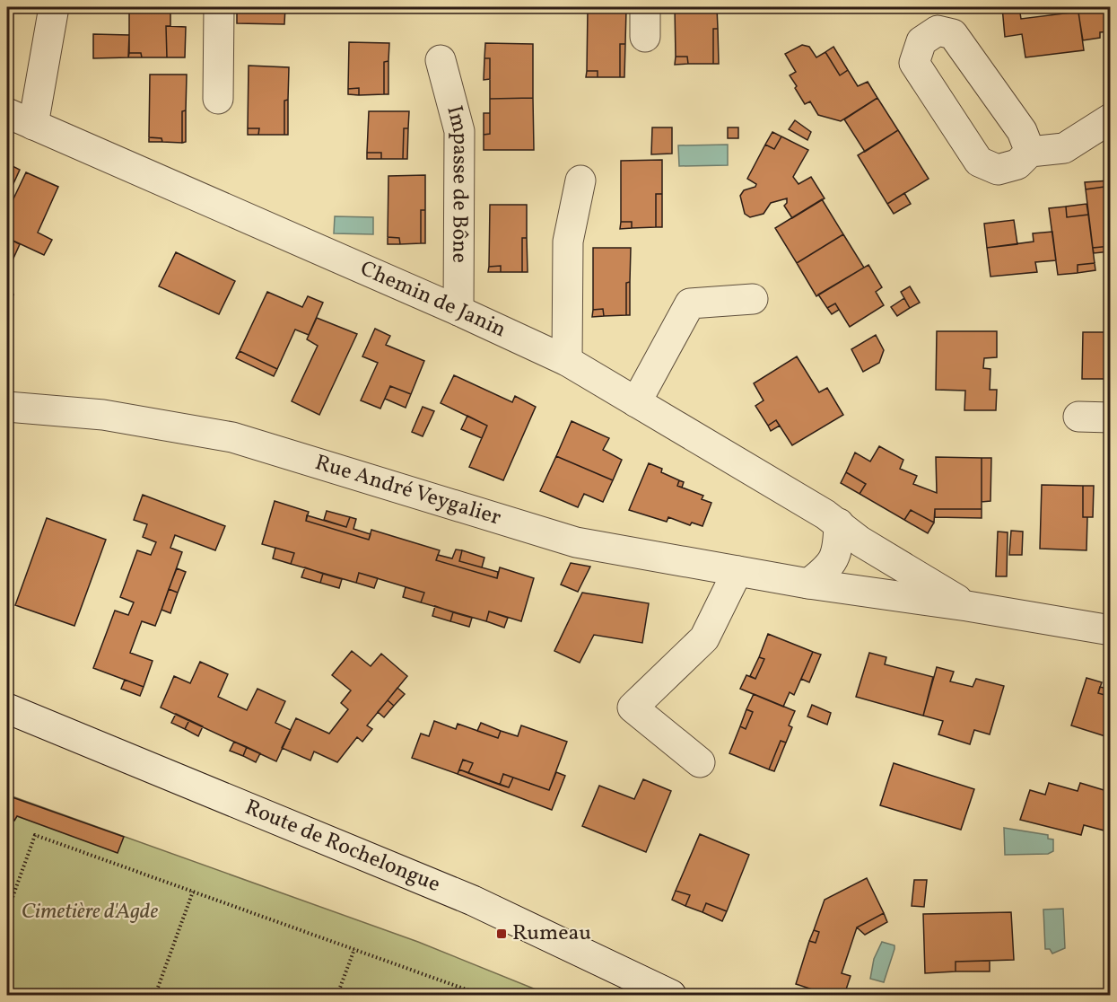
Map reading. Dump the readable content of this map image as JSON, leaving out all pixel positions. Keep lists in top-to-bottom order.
{
  "streets": {
    "street": [
      "Impasse de Bône",
      "Chemin de Janin",
      "Rue André Veygalier",
      "Route de Rochelongue"
    ]
  },
  "crossings": [
    ["Impasse de Bône", "Chemin de Janin"],
    ["Chemin de Janin", "Rue André Veygalier"]
  ],
  "parks": ["Cimetière d'Agde"],
  "places": {
    "transit": ["Rumeau"]
  }
}
